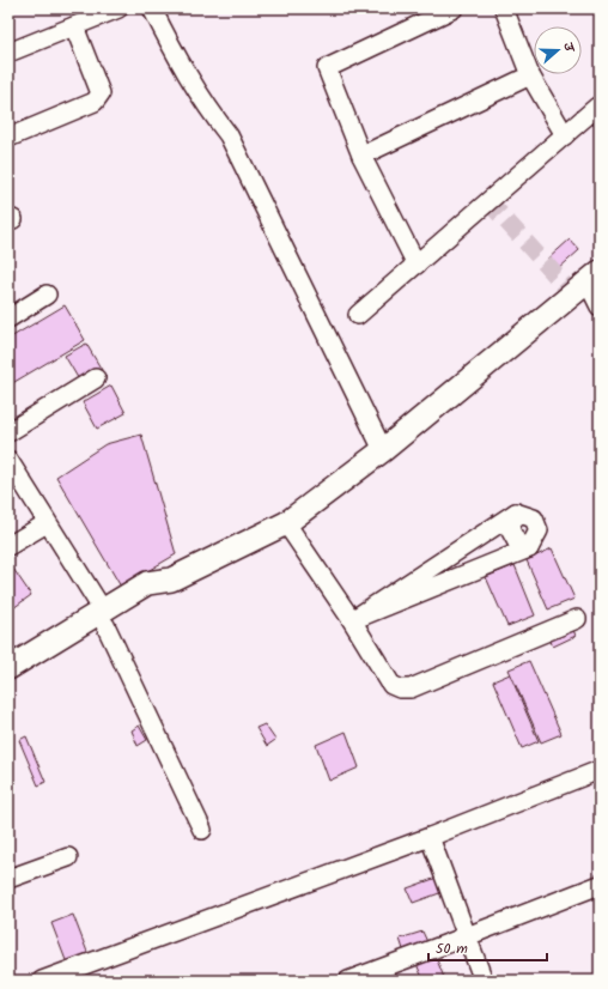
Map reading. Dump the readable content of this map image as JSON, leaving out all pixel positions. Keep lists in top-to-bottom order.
{
  "scale_bar": "50 m",
  "north": "right"
}
